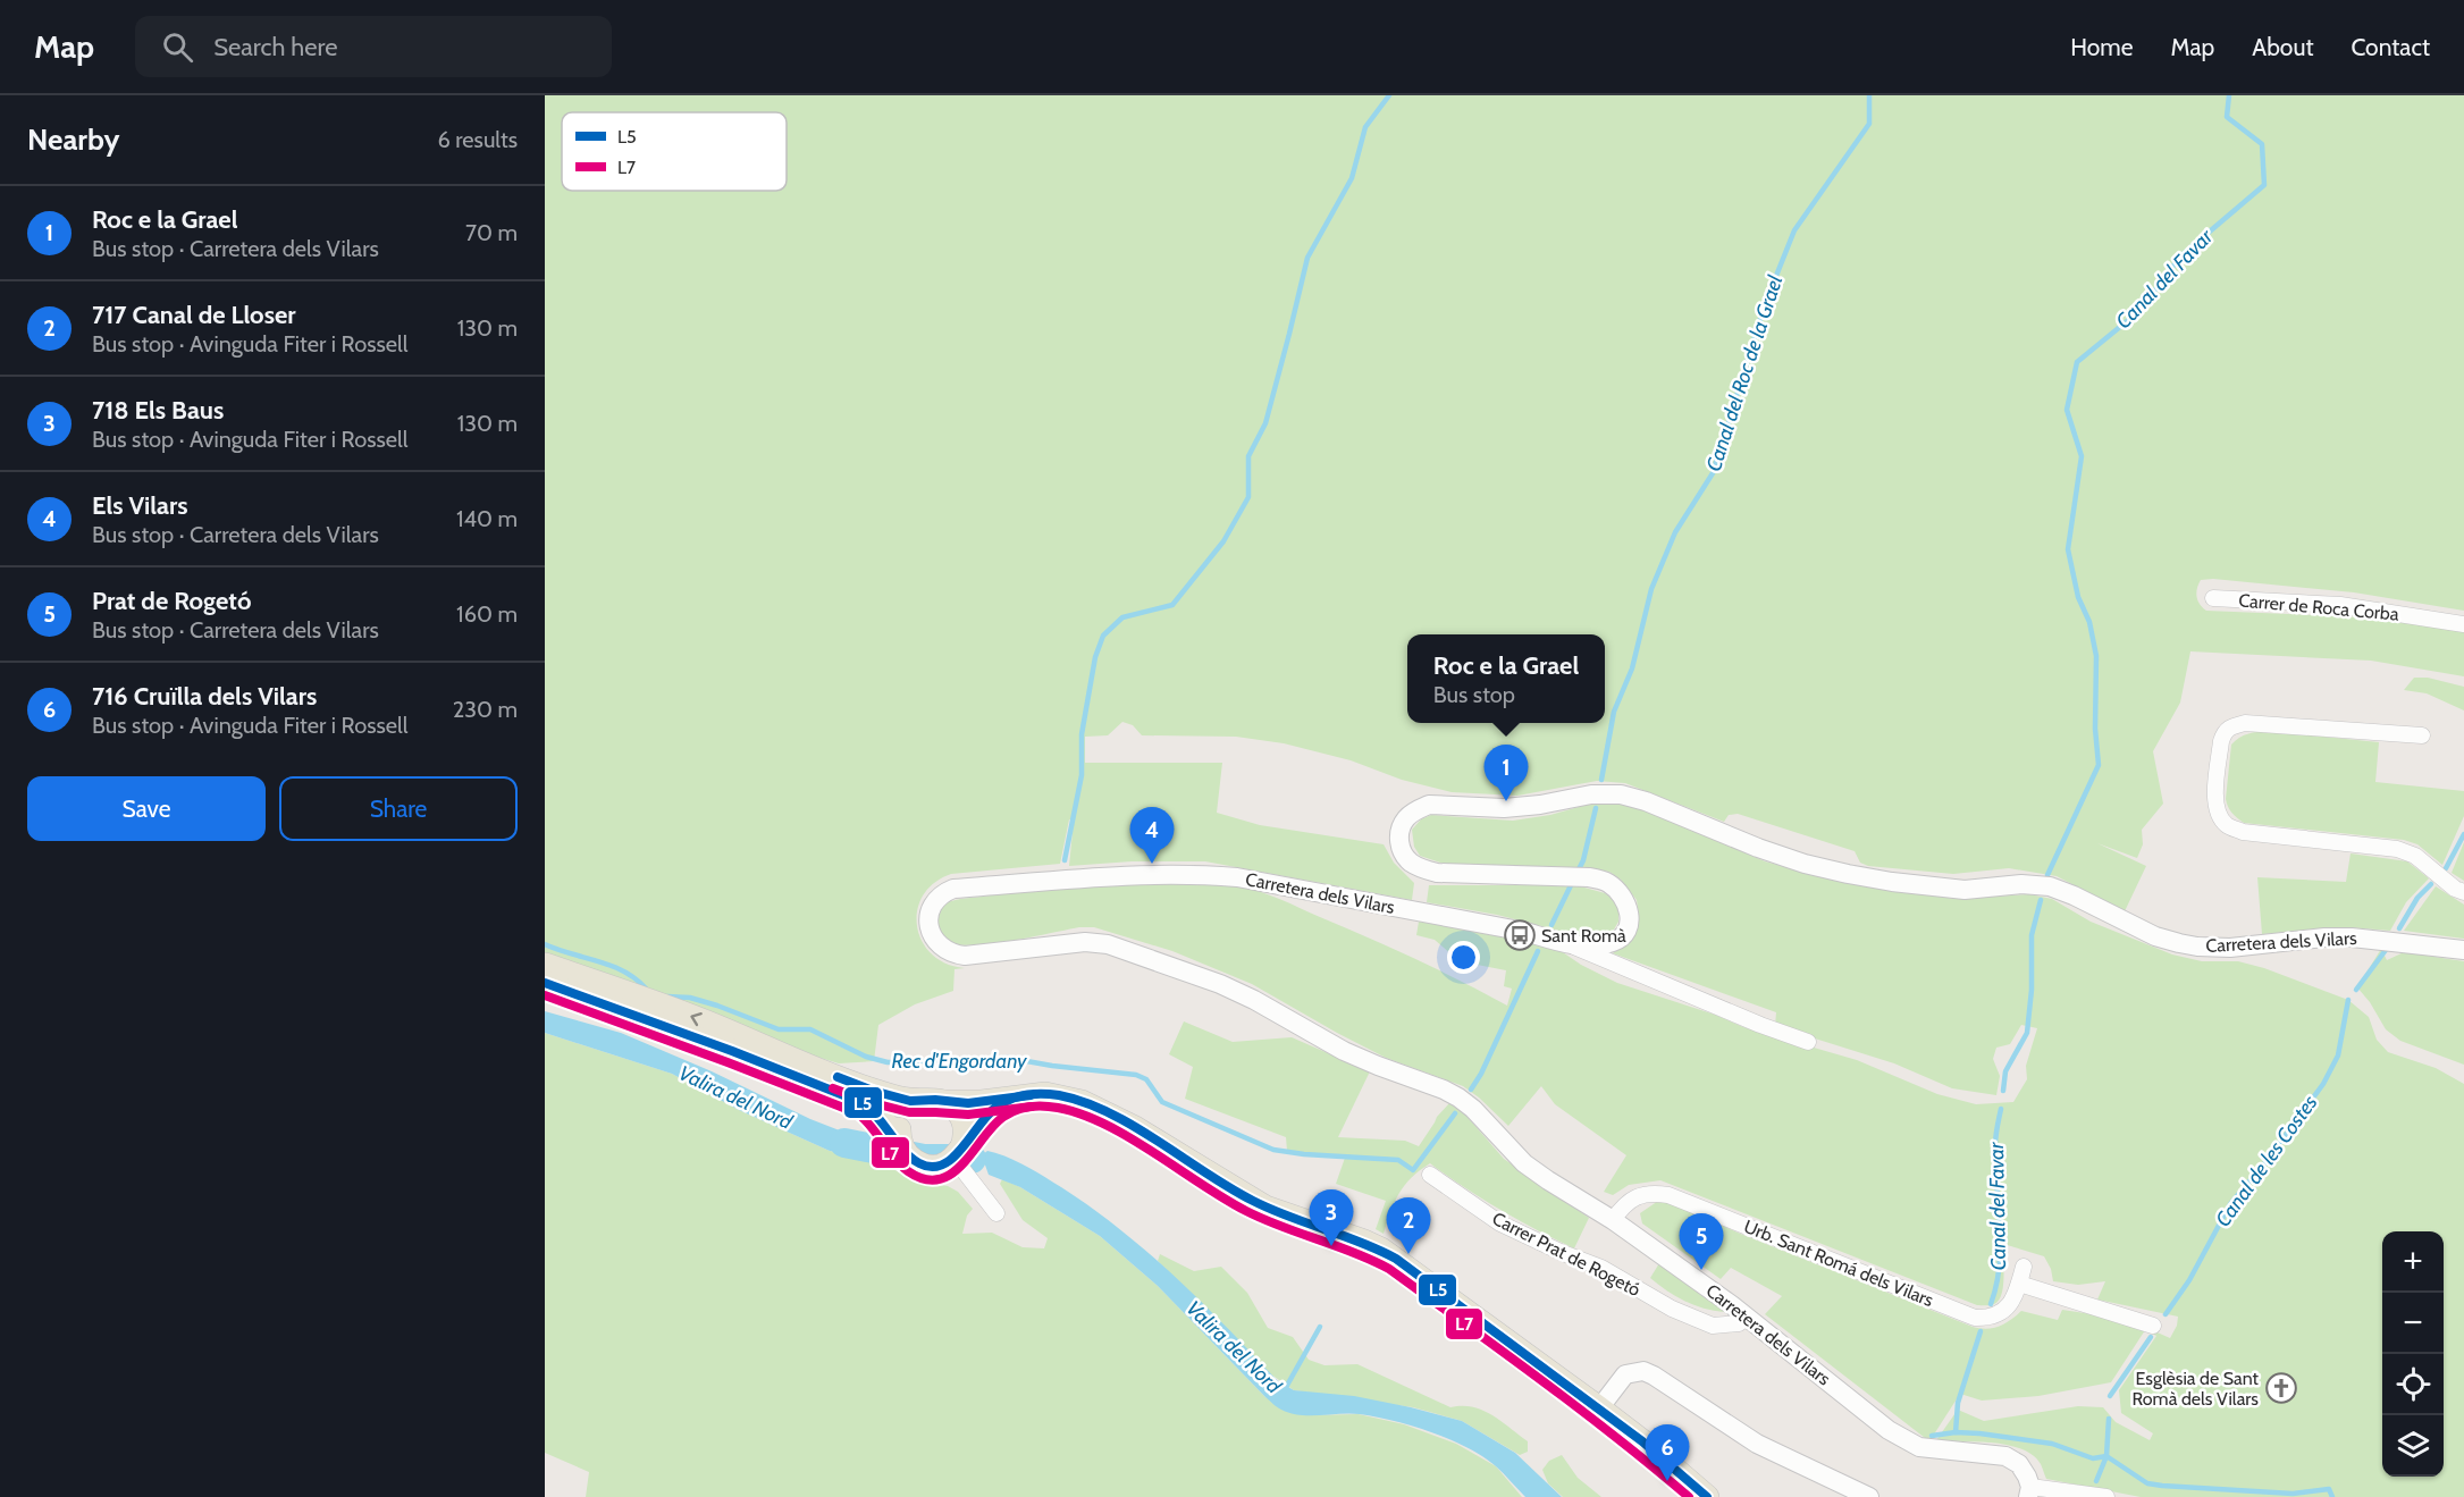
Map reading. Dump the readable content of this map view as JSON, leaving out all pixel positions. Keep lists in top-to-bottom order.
{
  "streets": {
    "street": [
      "Carrer de Roca Corba",
      "Carretera dels Vilars",
      "Carrer Prat de Rogetó",
      "Urb. Sant Romá dels Vilars"
    ]
  },
  "crossings": [
    ["Carretera dels Vilars", "Carrer Prat de Rogetó"],
    ["Carretera dels Vilars", "Urb. Sant Romá dels Vilars"]
  ],
  "water": [
    "Canal del Favar",
    "Canal del Roc de la Grael",
    "Rec d'Engordany",
    "Valira del Nord",
    "Canal de les Costes"
  ],
  "places": {
    "bus stop": ["Sant Romà"],
    "church": ["Esglèsia de Sant Romà dels Vilars"]
  },
  "lines": ["transit line L5", "transit line L7"],
  "legend": ["L5", "L7"],
  "page": {
    "header": "Map",
    "search": "Search here",
    "nav": [
      "Home",
      "Map",
      "About",
      "Contact"
    ],
    "heading": ["Nearby", "6 results"],
    "list": [
      {
        "mark": "1",
        "name": "Roc e la Grael",
        "note": "Bus stop · Carretera dels Vilars",
        "value": "70 m"
      },
      {
        "mark": "2",
        "name": "717 Canal de Lloser",
        "note": "Bus stop · Avinguda Fiter i Rossell",
        "value": "130 m"
      },
      {
        "mark": "3",
        "name": "718 Els Baus",
        "note": "Bus stop · Avinguda Fiter i Rossell",
        "value": "130 m"
      },
      {
        "mark": "4",
        "name": "Els Vilars",
        "note": "Bus stop · Carretera dels Vilars",
        "value": "140 m"
      },
      {
        "mark": "5",
        "name": "Prat de Rogetó",
        "note": "Bus stop · Carretera dels Vilars",
        "value": "160 m"
      },
      {
        "mark": "6",
        "name": "716 Cruïlla dels Vilars",
        "note": "Bus stop · Avinguda Fiter i Rossell",
        "value": "230 m"
      }
    ],
    "popup": ["Roc e la Grael", "Bus stop"],
    "pins": [
      "1",
      "4",
      "3",
      "2",
      "5",
      "6"
    ],
    "buttons": ["Save", "Share"],
    "map_buttons": ["+", "−"]
  }
}
